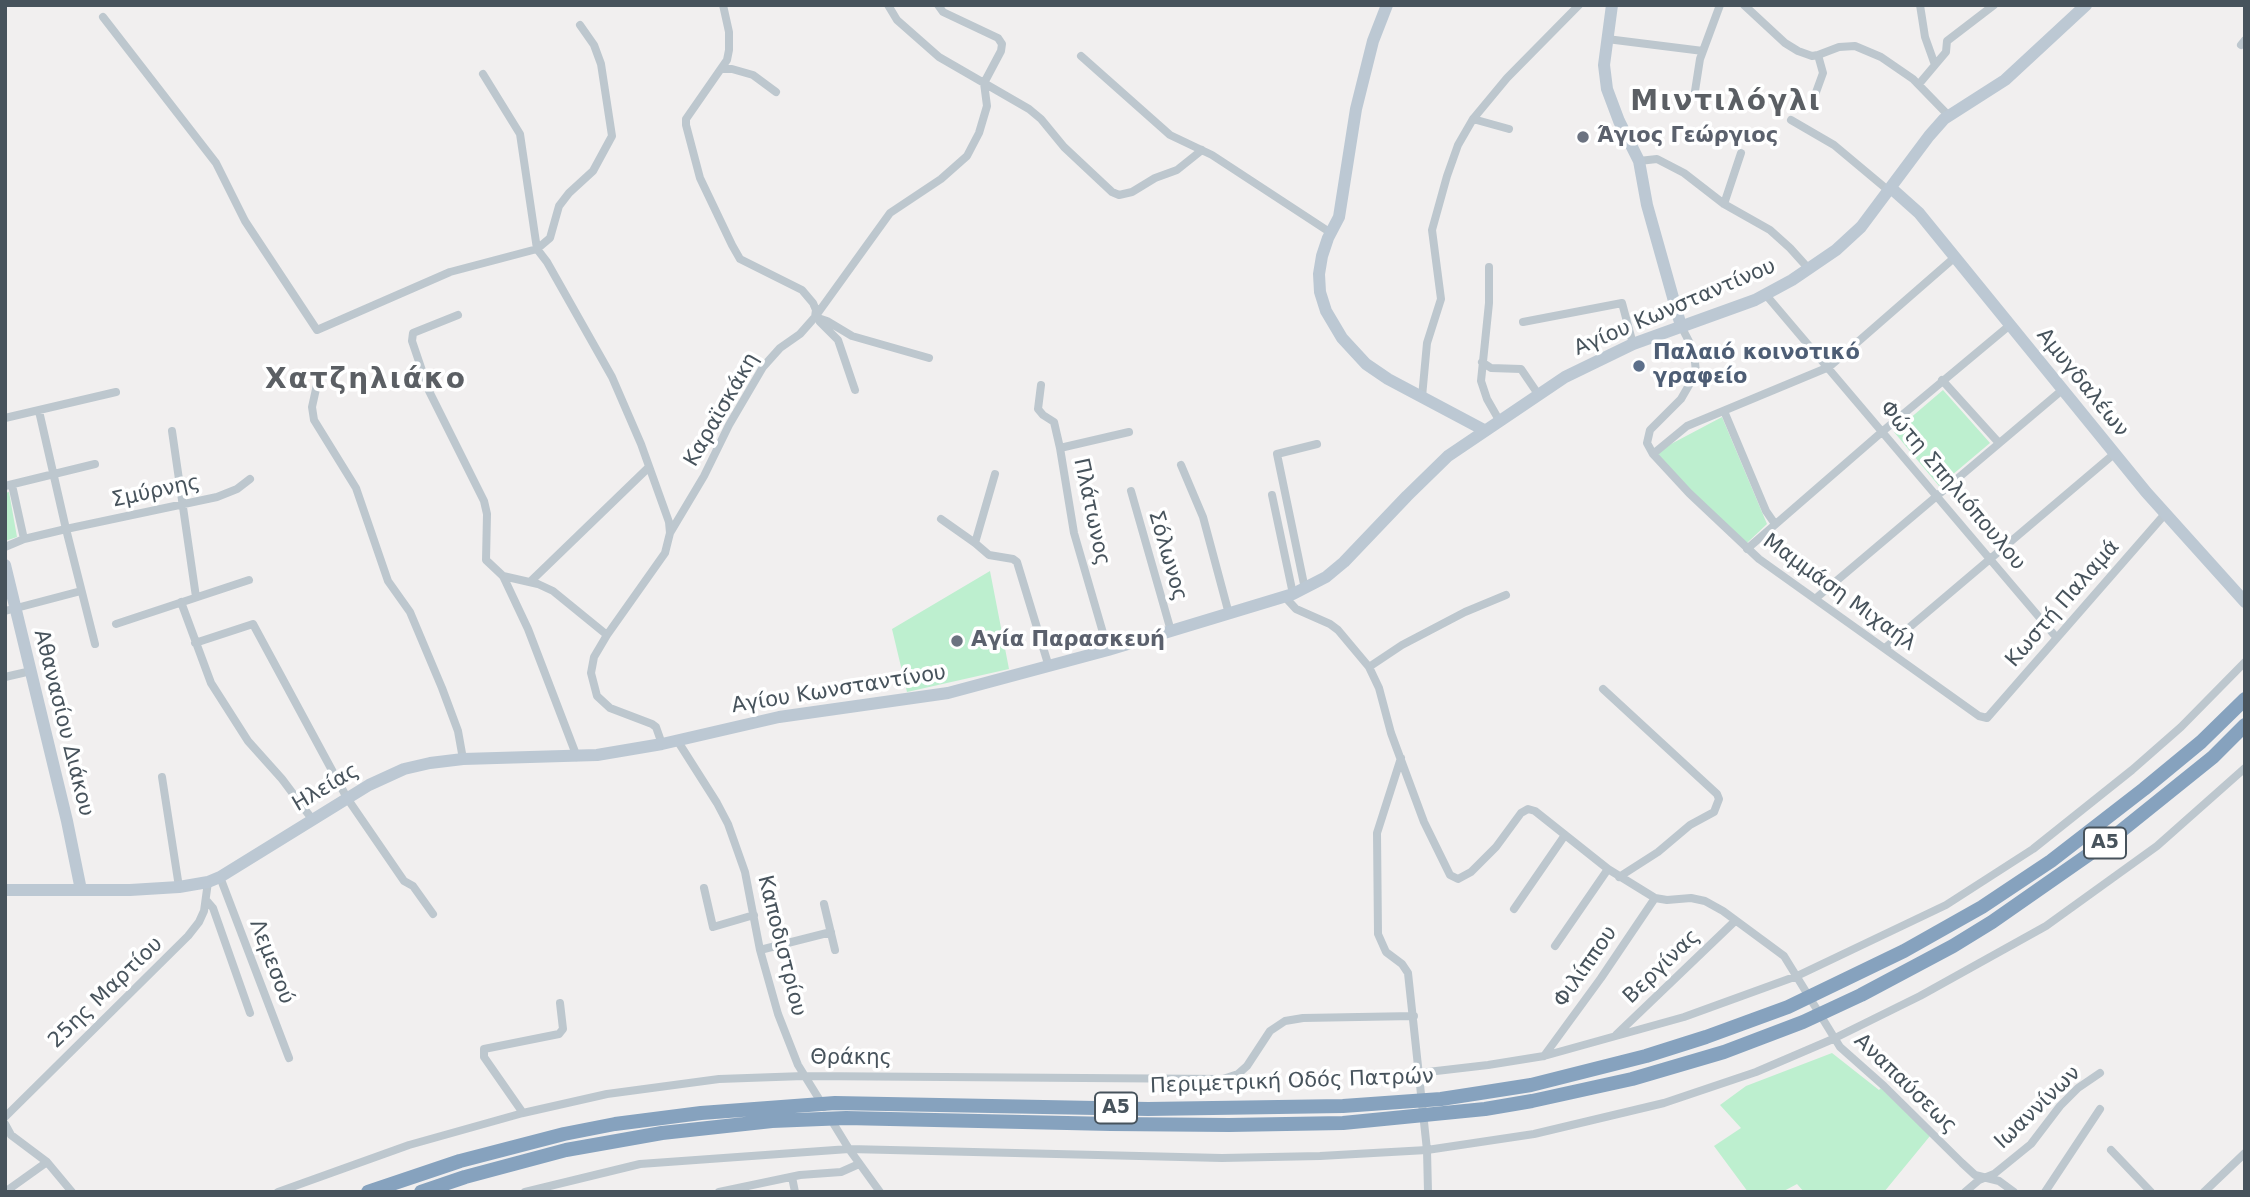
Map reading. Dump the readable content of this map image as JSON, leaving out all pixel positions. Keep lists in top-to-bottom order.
{
  "streets": {
    "highway": ["Α5", "Περιμετρική Οδός Πατρών"],
    "main road": [
      "Αγίου Κωνσταντίνου",
      "Αμυγδαλέων",
      "Αθανασίου Διάκου",
      "Ηλείας"
    ],
    "street": [
      "Καραϊσκάκη",
      "Φώτη Σπηλιόπουλου",
      "Σμύρνης",
      "Πλάτωνος",
      "Σόλωνος",
      "Μαμμάση Μιχαήλ",
      "Κωστή Παλαμά",
      "Καποδιστρίου",
      "Λεμεσού",
      "Φιλίππου",
      "Βεργίνας",
      "25ης Μαρτίου",
      "Θράκης",
      "Αναπαύσεως",
      "Ιωαννίνων"
    ]
  },
  "crossings": [
    ["Αγίου Κωνσταντίνου", "Αμυγδαλέων"],
    ["Αγίου Κωνσταντίνου", "Φώτη Σπηλιόπουλου"],
    ["Αγίου Κωνσταντίνου", "Πλάτωνος"],
    ["Αγίου Κωνσταντίνου", "Σόλωνος"],
    ["Αγίου Κωνσταντίνου", "Ηλείας"],
    ["Αγίου Κωνσταντίνου", "Καποδιστρίου"],
    ["Αμυγδαλέων", "Κωστή Παλαμά"],
    ["Καραϊσκάκη", "Ηλείας"],
    ["Φώτη Σπηλιόπουλου", "Κωστή Παλαμά"],
    ["Μαμμάση Μιχαήλ", "Κωστή Παλαμά"],
    ["Αθανασίου Διάκου", "Ηλείας"],
    ["Ηλείας", "Καποδιστρίου"],
    ["Ηλείας", "Λεμεσού"],
    ["Ηλείας", "25ης Μαρτίου"],
    ["Καποδιστρίου", "Θράκης"],
    ["Λεμεσού", "25ης Μαρτίου"],
    ["Φιλίππου", "Αναπαύσεως"],
    ["Βεργίνας", "Αναπαύσεως"],
    ["Αναπαύσεως", "Ιωαννίνων"]
  ],
  "districts": ["Μιντιλόγλι", "Χατζηλιάκο"],
  "places": ["Άγιος Γεώργιος", "Παλαιό κοινοτικό γραφείο", "Αγία Παρασκευή"]
}
